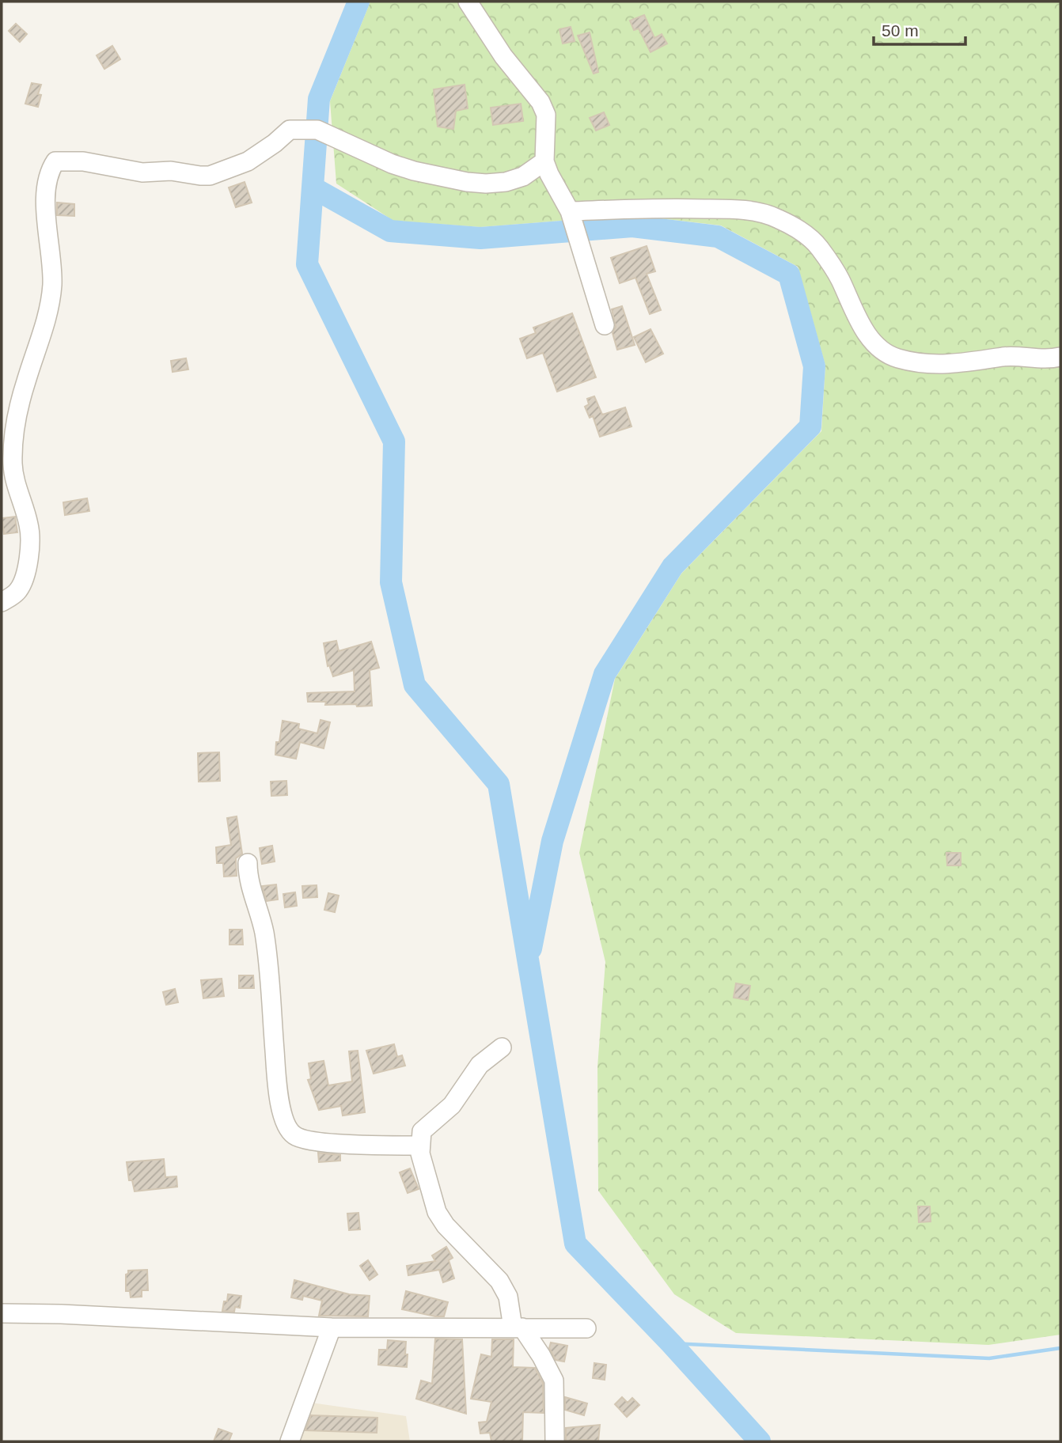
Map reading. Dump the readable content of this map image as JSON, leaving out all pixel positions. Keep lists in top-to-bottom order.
{
  "scale_bar": "50 m"
}
